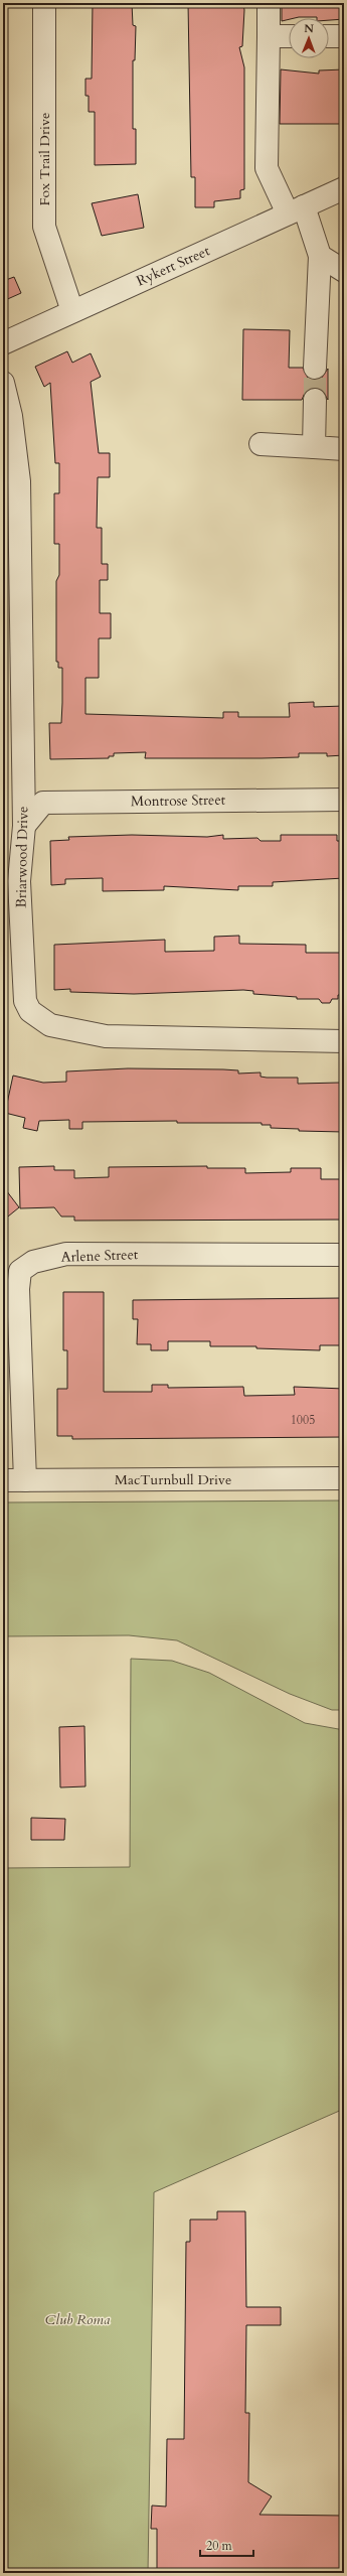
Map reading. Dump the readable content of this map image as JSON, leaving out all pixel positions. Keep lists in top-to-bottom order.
{
  "streets": {
    "street": [
      "Fox Trail Drive",
      "Rykert Street",
      "Montrose Street",
      "Briarwood Drive",
      "Arlene Street",
      "MacTurnbull Drive"
    ]
  },
  "crossings": [
    ["Fox Trail Drive", "Rykert Street"],
    ["Montrose Street", "Briarwood Drive"],
    ["Arlene Street", "MacTurnbull Drive"]
  ],
  "parks": ["Club Roma"],
  "house_numbers": ["1005"],
  "scale_bar": "20 m",
  "north": "top"
}
